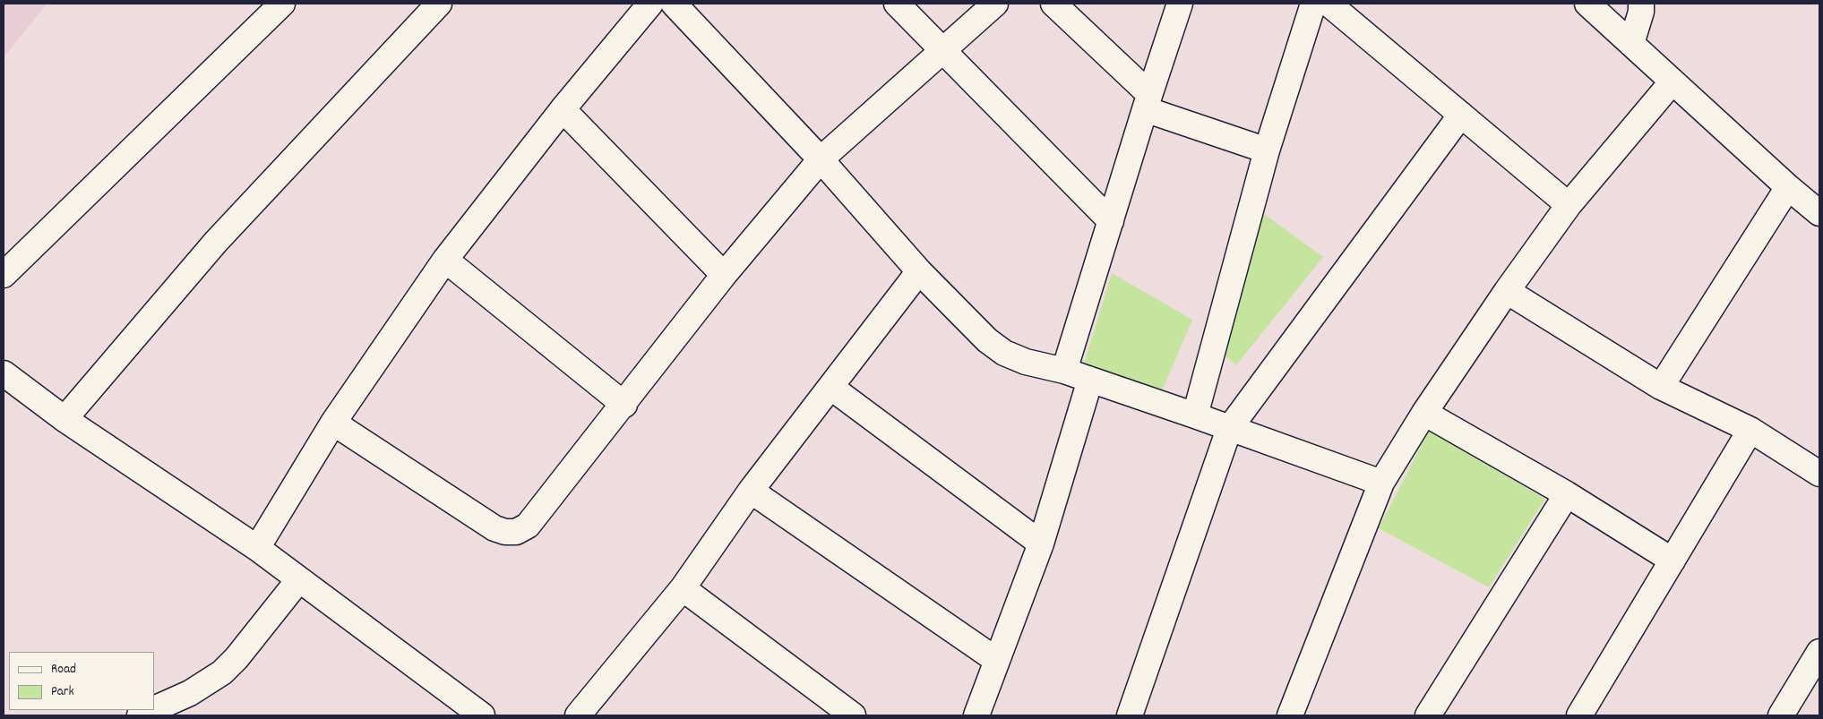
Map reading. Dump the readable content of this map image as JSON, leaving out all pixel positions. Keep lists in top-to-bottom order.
{
  "legend": ["Road", "Park"]
}
